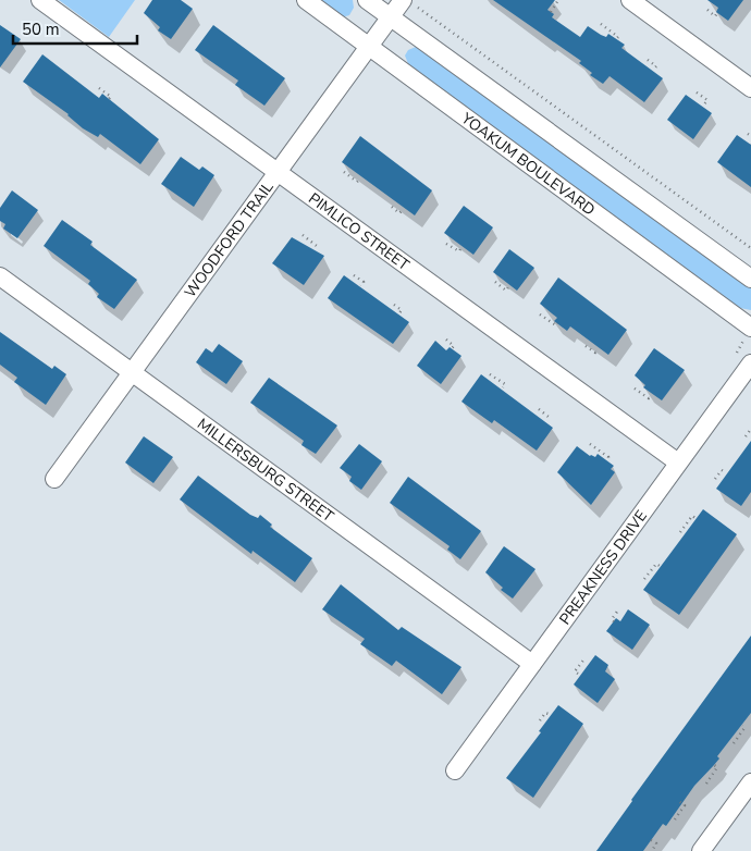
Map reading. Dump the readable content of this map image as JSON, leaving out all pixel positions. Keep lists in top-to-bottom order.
{
  "streets": {
    "street": [
      "YOAKUM BOULEVARD",
      "PIMLICO STREET",
      "WOODFORD TRAIL",
      "MILLERSBURG STREET",
      "PREAKNESS DRIVE"
    ]
  },
  "crossings": [
    ["YOAKUM BOULEVARD", "WOODFORD TRAIL"],
    ["PIMLICO STREET", "WOODFORD TRAIL"],
    ["PIMLICO STREET", "PREAKNESS DRIVE"],
    ["WOODFORD TRAIL", "MILLERSBURG STREET"],
    ["MILLERSBURG STREET", "PREAKNESS DRIVE"]
  ],
  "scale_bar": "50 m"
}
